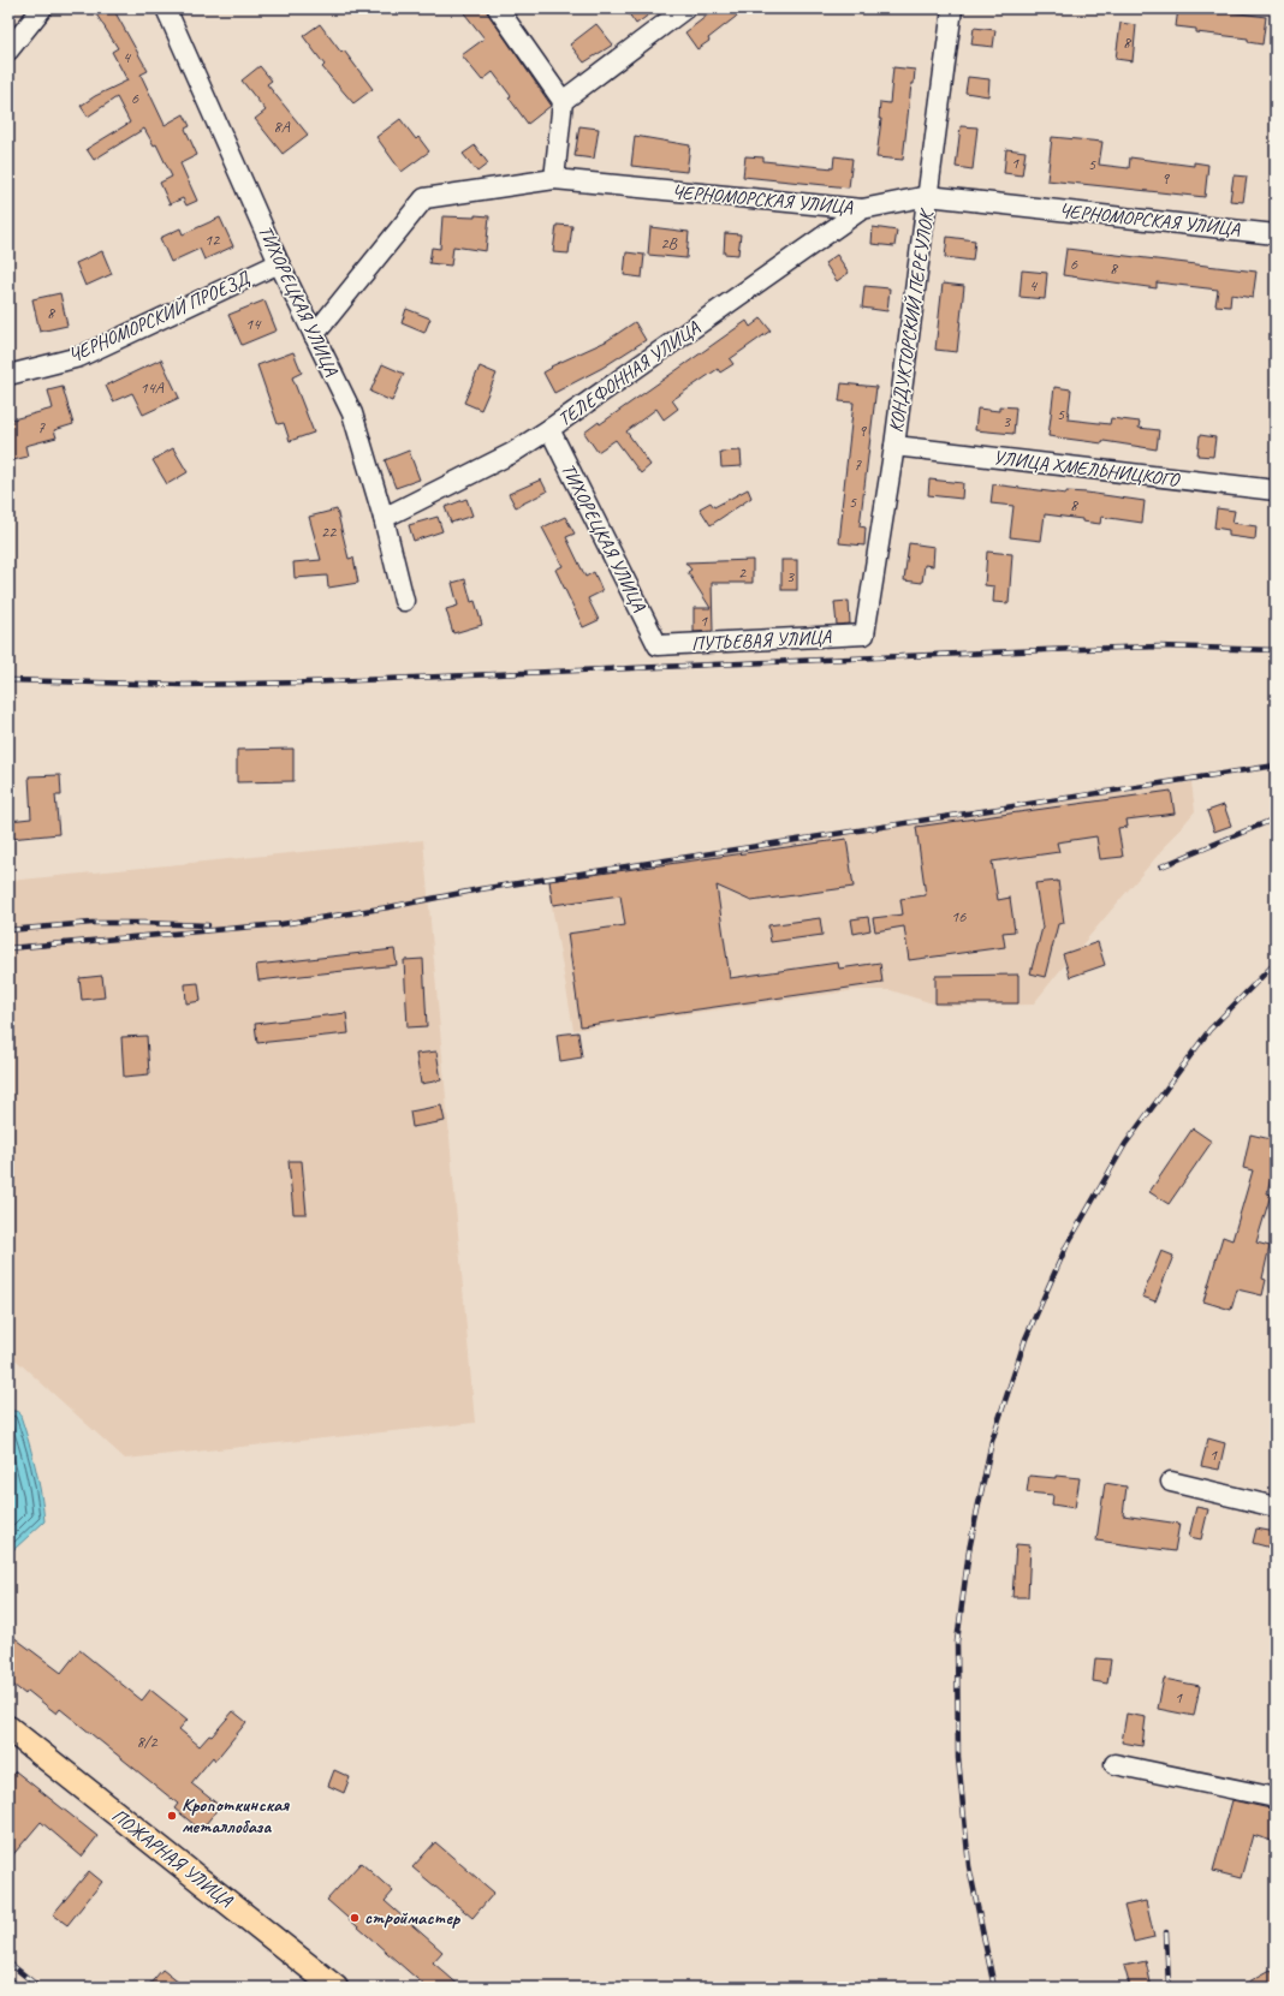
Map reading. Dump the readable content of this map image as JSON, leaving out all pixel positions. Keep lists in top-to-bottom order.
{
  "streets": {
    "main road": ["ПОЖАРНАЯ УЛИЦА"],
    "street": [
      "ЧЕРНОМОРСКАЯ УЛИЦА",
      "ТИХОРЕЦКАЯ УЛИЦА",
      "ЧЕРНОМОРСКИЙ ПРОЕЗД",
      "КОНДУКТОРСКИЙ ПЕРЕУЛОК",
      "ТЕЛЕФОННАЯ УЛИЦА",
      "УЛИЦА ХМЕЛЬНИЦКОГО",
      "ПУТЬЕВАЯ УЛИЦА"
    ]
  },
  "crossings": [
    ["ЧЕРНОМОРСКАЯ УЛИЦА", "ТИХОРЕЦКАЯ УЛИЦА"],
    ["ЧЕРНОМОРСКАЯ УЛИЦА", "КОНДУКТОРСКИЙ ПЕРЕУЛОК"],
    ["ЧЕРНОМОРСКАЯ УЛИЦА", "ТЕЛЕФОННАЯ УЛИЦА"],
    ["ТИХОРЕЦКАЯ УЛИЦА", "ЧЕРНОМОРСКИЙ ПРОЕЗД"],
    ["ТИХОРЕЦКАЯ УЛИЦА", "ТЕЛЕФОННАЯ УЛИЦА"],
    ["ТИХОРЕЦКАЯ УЛИЦА", "ПУТЬЕВАЯ УЛИЦА"],
    ["КОНДУКТОРСКИЙ ПЕРЕУЛОК", "УЛИЦА ХМЕЛЬНИЦКОГО"],
    ["КОНДУКТОРСКИЙ ПЕРЕУЛОК", "ПУТЬЕВАЯ УЛИЦА"]
  ],
  "places": ["Кропоткинская металлобаза", "строймастер"],
  "house_numbers": [
    "8",
    "4",
    "6",
    "8А",
    "1",
    "5",
    "9",
    "12",
    "2В",
    "6",
    "8",
    "4",
    "8",
    "14",
    "14А",
    "5",
    "3",
    "7",
    "9",
    "7",
    "5",
    "8",
    "22",
    "2",
    "3",
    "1",
    "16",
    "1",
    "1",
    "8/2"
  ]
}
